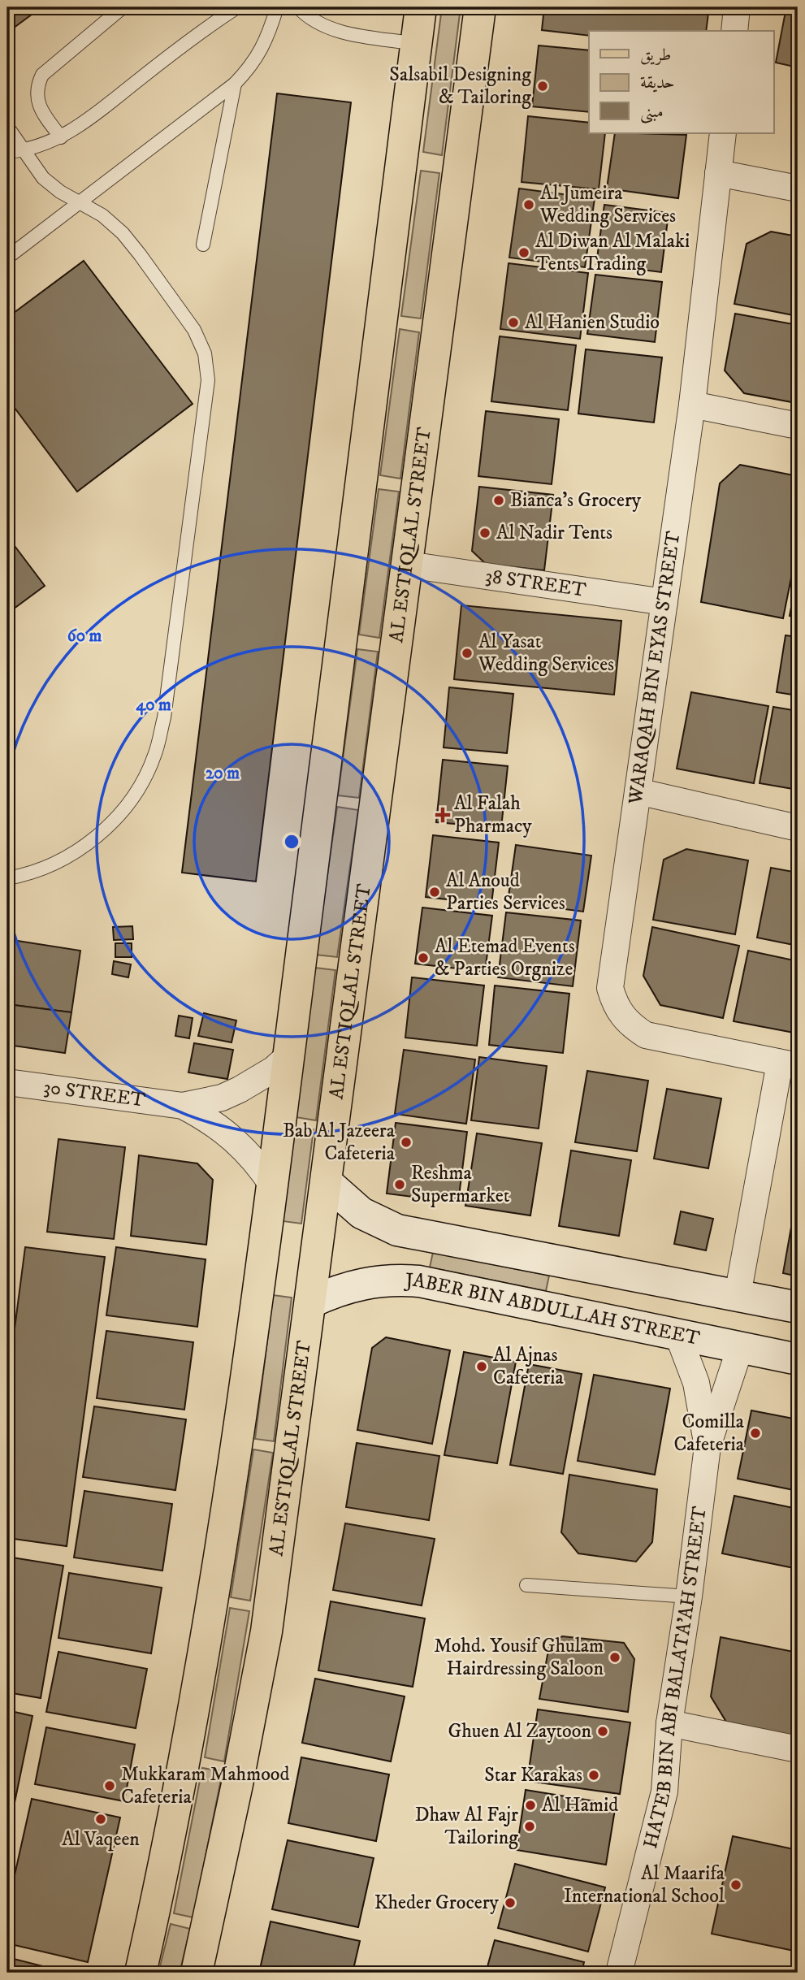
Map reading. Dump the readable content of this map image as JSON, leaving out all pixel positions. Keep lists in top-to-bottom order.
{
  "streets": {
    "main road": ["AL ESTIQLAL STREET"],
    "street": [
      "38 STREET",
      "WARAQAH BIN EYAS STREET",
      "30 STREET",
      "JABER BIN ABDULLAH STREET",
      "HATEB BIN ABI BALATA'AH STREET"
    ]
  },
  "crossings": [
    ["AL ESTIQLAL STREET", "38 STREET"],
    ["AL ESTIQLAL STREET", "JABER BIN ABDULLAH STREET"],
    ["38 STREET", "WARAQAH BIN EYAS STREET"],
    ["JABER BIN ABDULLAH STREET", "HATEB BIN ABI BALATA'AH STREET"]
  ],
  "places": {
    "other": [
      "Salsabil Designing & Tailoring",
      "Al Jumeira Wedding Services",
      "Al Diwan Al Malaki Tents Trading",
      "Al Hanien Studio",
      "Bianca's Grocery",
      "Al Nadir Tents",
      "Al Yasat Wedding Services",
      "Al Anoud Parties Services",
      "Al Etemad Events & Parties Orgnize",
      "Bab Al Jazeera Cafeteria",
      "Reshma Supermarket",
      "Al Ajnas Cafeteria",
      "Comilla Cafeteria",
      "Mohd. Yousif Ghulam Hairdressing Saloon",
      "Ghuen Al Zaytoon",
      "Star Karakas",
      "Mukkaram Mahmood Cafeteria",
      "Al Hamid",
      "Al Vaqeen",
      "Dhaw Al Fajr Tailoring",
      "Al Maarifa International School",
      "Kheder Grocery"
    ],
    "health": ["Al Falah Pharmacy"]
  },
  "legend": ["طريق", "حديقة", "مبنى"],
  "rings": ["60 m", "40 m", "20 m"]
}
